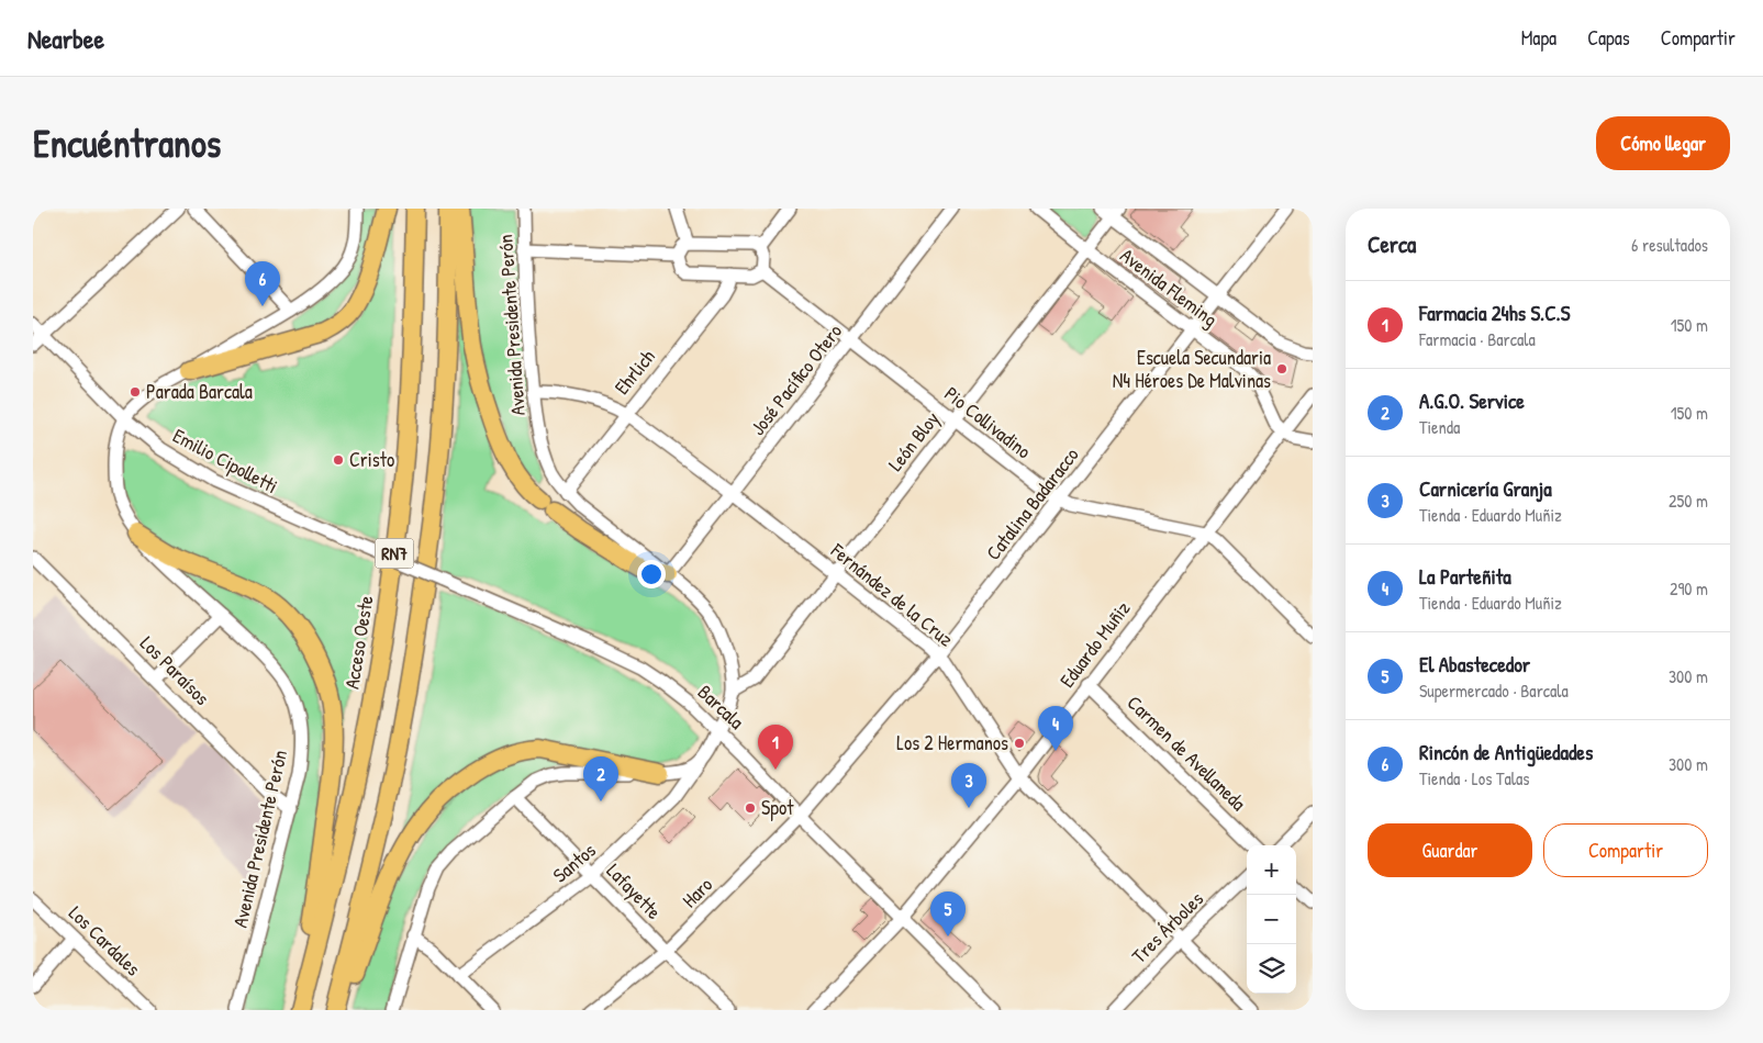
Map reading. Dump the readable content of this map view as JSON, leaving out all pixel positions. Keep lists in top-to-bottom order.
{
  "streets": {
    "highway": ["RN7", "Acceso Oeste"],
    "street": [
      "Avenida Fleming",
      "Avenida Presidente Perón",
      "Ehrlich",
      "José Pacífico Otero",
      "Pio Collivadino",
      "León Bloy",
      "Emilio Cipolletti",
      "Catalina Badaracco",
      "Fernández de la Cruz",
      "Eduardo Muñiz",
      "Los Paraísos",
      "Barcala",
      "Carmen de Avellaneda",
      "Santos",
      "Lafayette",
      "Haro",
      "Tres Árboles",
      "Los Cardales"
    ]
  },
  "crossings": [
    ["Avenida Fleming", "León Bloy"],
    ["Avenida Fleming", "Catalina Badaracco"],
    ["Avenida Fleming", "Eduardo Muñiz"],
    ["Avenida Presidente Perón", "Ehrlich"],
    ["Avenida Presidente Perón", "José Pacífico Otero"],
    ["Avenida Presidente Perón", "León Bloy"],
    ["Avenida Presidente Perón", "Emilio Cipolletti"],
    ["Avenida Presidente Perón", "Fernández de la Cruz"],
    ["Avenida Presidente Perón", "Los Paraísos"],
    ["Avenida Presidente Perón", "Barcala"],
    ["Avenida Presidente Perón", "Santos"],
    ["Ehrlich", "Fernández de la Cruz"],
    ["José Pacífico Otero", "Pio Collivadino"],
    ["José Pacífico Otero", "Fernández de la Cruz"],
    ["Pio Collivadino", "León Bloy"],
    ["Pio Collivadino", "Catalina Badaracco"],
    ["Pio Collivadino", "Eduardo Muñiz"],
    ["León Bloy", "Fernández de la Cruz"],
    ["Emilio Cipolletti", "Barcala"],
    ["Catalina Badaracco", "Fernández de la Cruz"],
    ["Catalina Badaracco", "Barcala"],
    ["Catalina Badaracco", "Haro"],
    ["Fernández de la Cruz", "Eduardo Muñiz"],
    ["Fernández de la Cruz", "Tres Árboles"],
    ["Eduardo Muñiz", "Barcala"],
    ["Eduardo Muñiz", "Carmen de Avellaneda"],
    ["Barcala", "Haro"],
    ["Santos", "Lafayette"],
    ["Lafayette", "Haro"]
  ],
  "places": [
    "Escuela Secundaria N4 Héroes De Malvinas",
    "Parada Barcala",
    "Cristo",
    "Los 2 Hermanos",
    "Spot"
  ],
  "page": {
    "header": "Nearbee",
    "nav": ["Mapa", "Capas", "Compartir"],
    "buttons": [
      "Cómo llegar",
      ["Guardar", "Compartir"]
    ],
    "title": "Encuéntranos",
    "heading": ["Cerca", "6 resultados"],
    "pins": [
      "6",
      "4",
      "1",
      "2",
      "3",
      "5"
    ],
    "list": [
      {
        "mark": "1",
        "name": "Farmacia 24hs S.C.S",
        "note": "Farmacia · Barcala",
        "value": "150 m"
      },
      {
        "mark": "2",
        "name": "A.G.O. Service",
        "note": "Tienda",
        "value": "150 m"
      },
      {
        "mark": "3",
        "name": "Carnicería Granja",
        "note": "Tienda · Eduardo Muñiz",
        "value": "250 m"
      },
      {
        "mark": "4",
        "name": "La Parteñita",
        "note": "Tienda · Eduardo Muñiz",
        "value": "290 m"
      },
      {
        "mark": "5",
        "name": "El Abastecedor",
        "note": "Supermercado · Barcala",
        "value": "300 m"
      },
      {
        "mark": "6",
        "name": "Rincón de Antigüedades",
        "note": "Tienda · Los Talas",
        "value": "300 m"
      }
    ],
    "map_buttons": ["+", "−"]
  }
}
